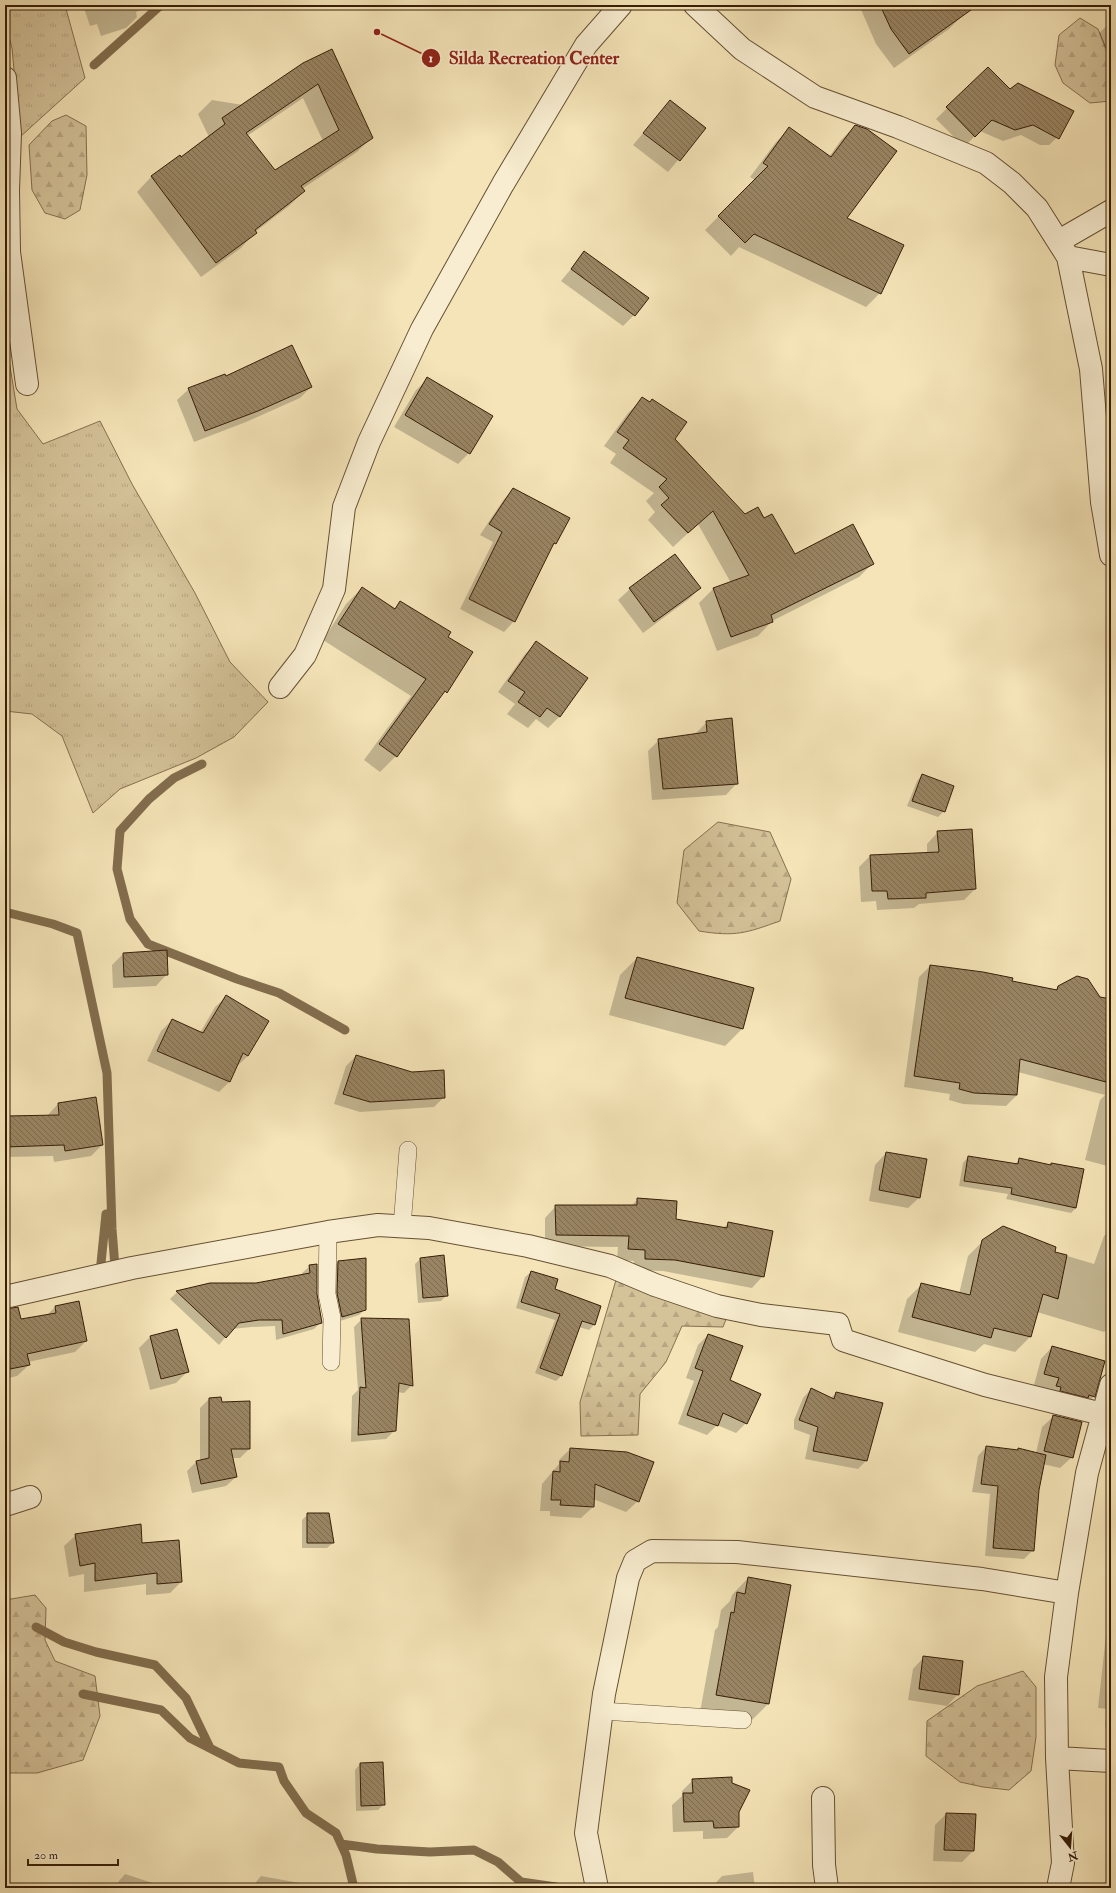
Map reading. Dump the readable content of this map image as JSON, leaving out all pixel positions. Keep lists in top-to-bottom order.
{
  "places": ["Silda Recreation Center"],
  "scale_bar": "20 m",
  "north": "bottom"
}
